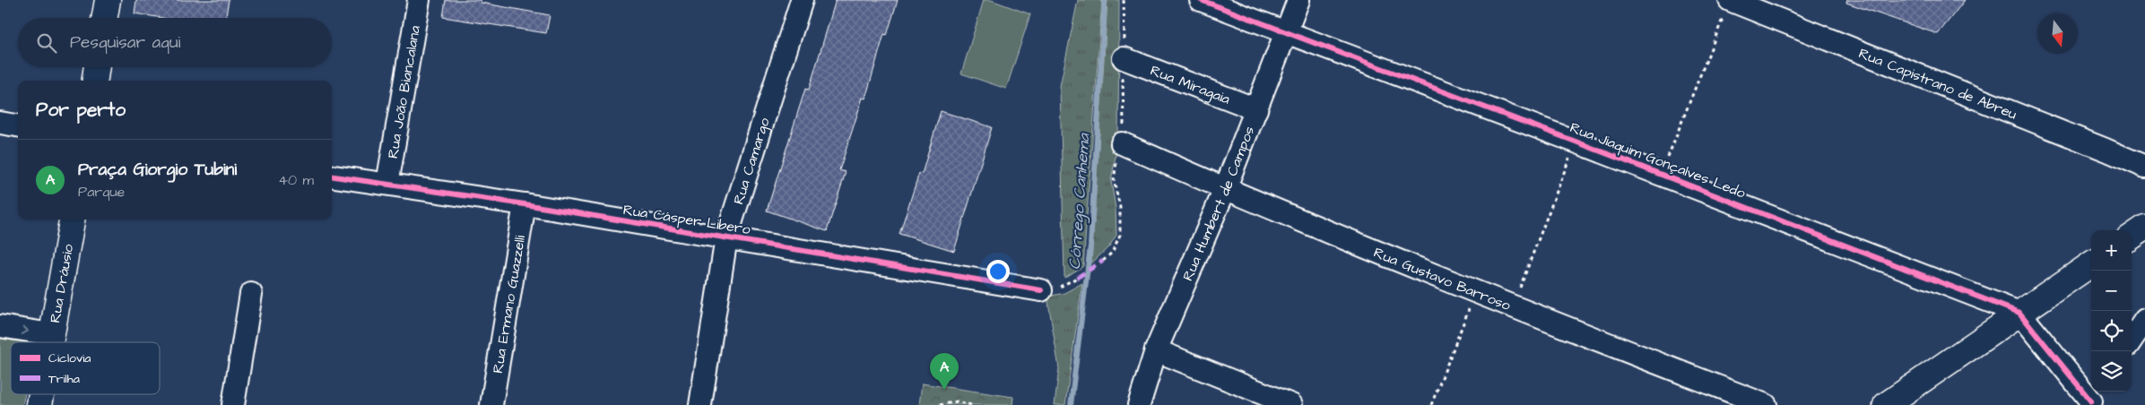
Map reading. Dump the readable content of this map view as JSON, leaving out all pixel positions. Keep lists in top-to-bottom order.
{
  "streets": {
    "street": [
      "Rua Capistrano de Abreu",
      "Rua Miragaia",
      "Rua João Biancalana",
      "Rua Jiaquim Gonçalves Ledo",
      "Rua Camargo",
      "Rua Humbert de Campos",
      "Rua Cásper Libero",
      "Rua Gustavo Barroso",
      "Rua Dráusio",
      "Rua Ermano Guazzelli"
    ]
  },
  "crossings": [
    ["Rua Miragaia", "Rua Humbert de Campos"],
    ["Rua João Biancalana", "Rua Cásper Libero"],
    ["Rua Jiaquim Gonçalves Ledo", "Rua Humbert de Campos"],
    ["Rua Camargo", "Rua Cásper Libero"],
    ["Rua Humbert de Campos", "Rua Gustavo Barroso"],
    ["Rua Cásper Libero", "Rua Ermano Guazzelli"]
  ],
  "water": ["Córrego Canhema"],
  "legend": ["Ciclovia", "Trilha"],
  "north": "bottom",
  "page": {
    "search": "Pesquisar aqui",
    "heading": "Por perto",
    "list": [
      {
        "mark": "A",
        "name": "Praça Giorgio Tubini",
        "note": "Parque",
        "value": "40 m"
      }
    ],
    "map_buttons": ["+", "−"],
    "pins": "A"
  }
}
